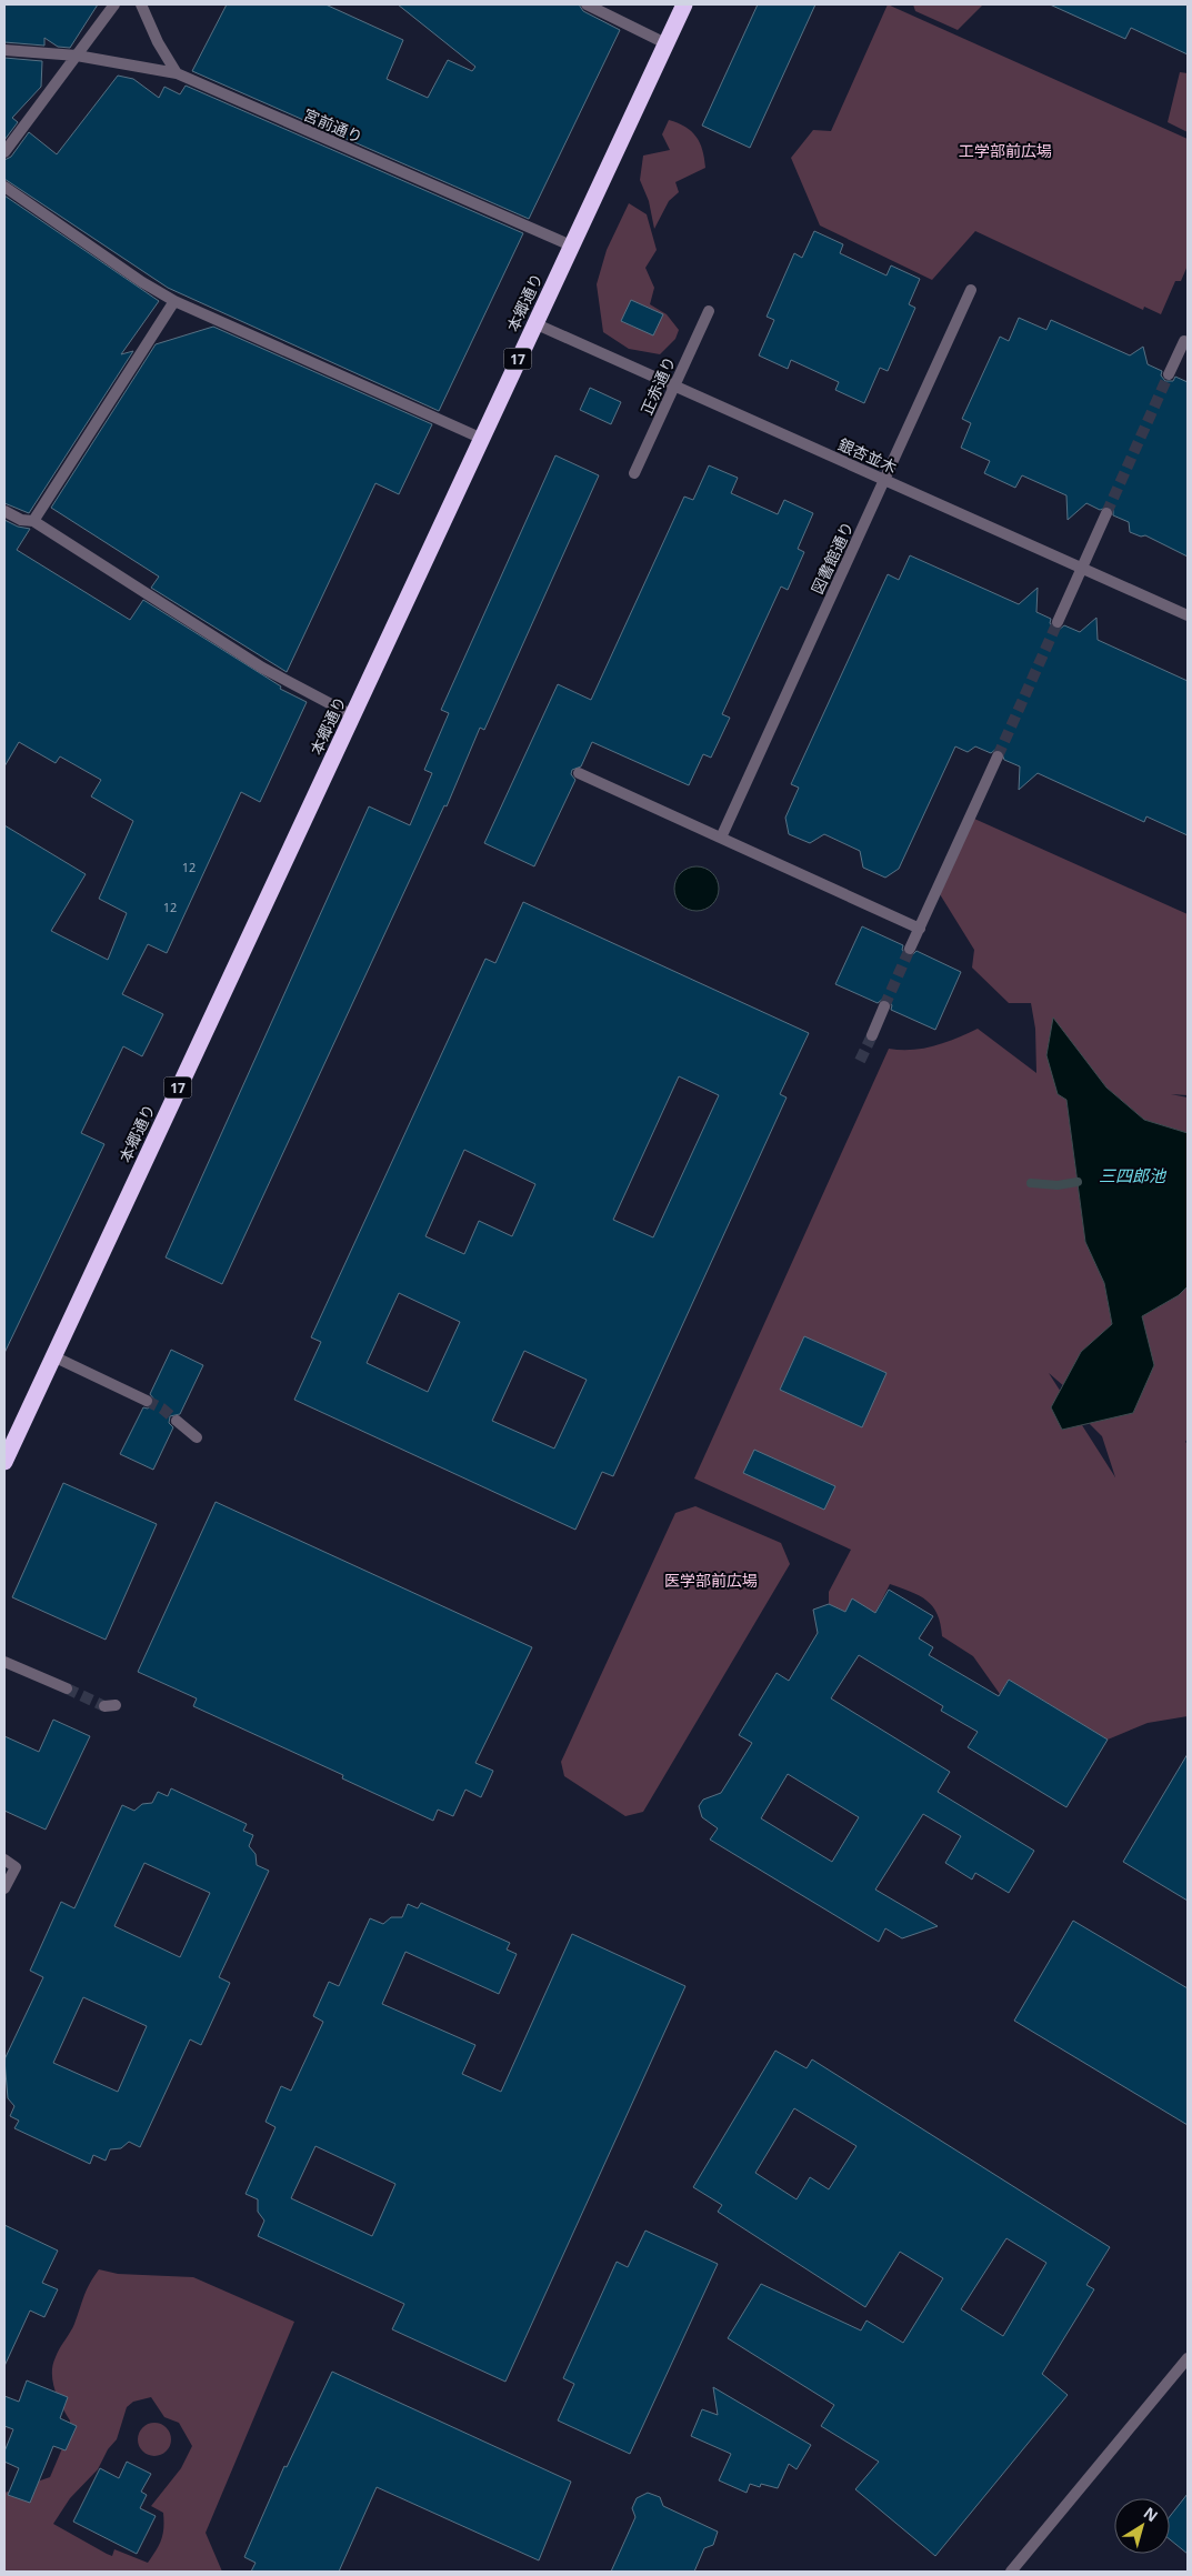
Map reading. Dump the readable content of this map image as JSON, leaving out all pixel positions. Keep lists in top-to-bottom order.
{
  "streets": {
    "highway": ["本郷通り", "17"],
    "street": [
      "宮前通り",
      "正赤通り",
      "銀杏並木",
      "図書館通り"
    ]
  },
  "crossings": [
    ["宮前通り", "本郷通り"],
    ["本郷通り", "銀杏並木"],
    ["正赤通り", "銀杏並木"],
    ["銀杏並木", "図書館通り"]
  ],
  "water": ["三四郎池"],
  "parks": ["工学部前広場", "医学部前広場"],
  "house_numbers": ["12", "12"],
  "north": "top right"
}
